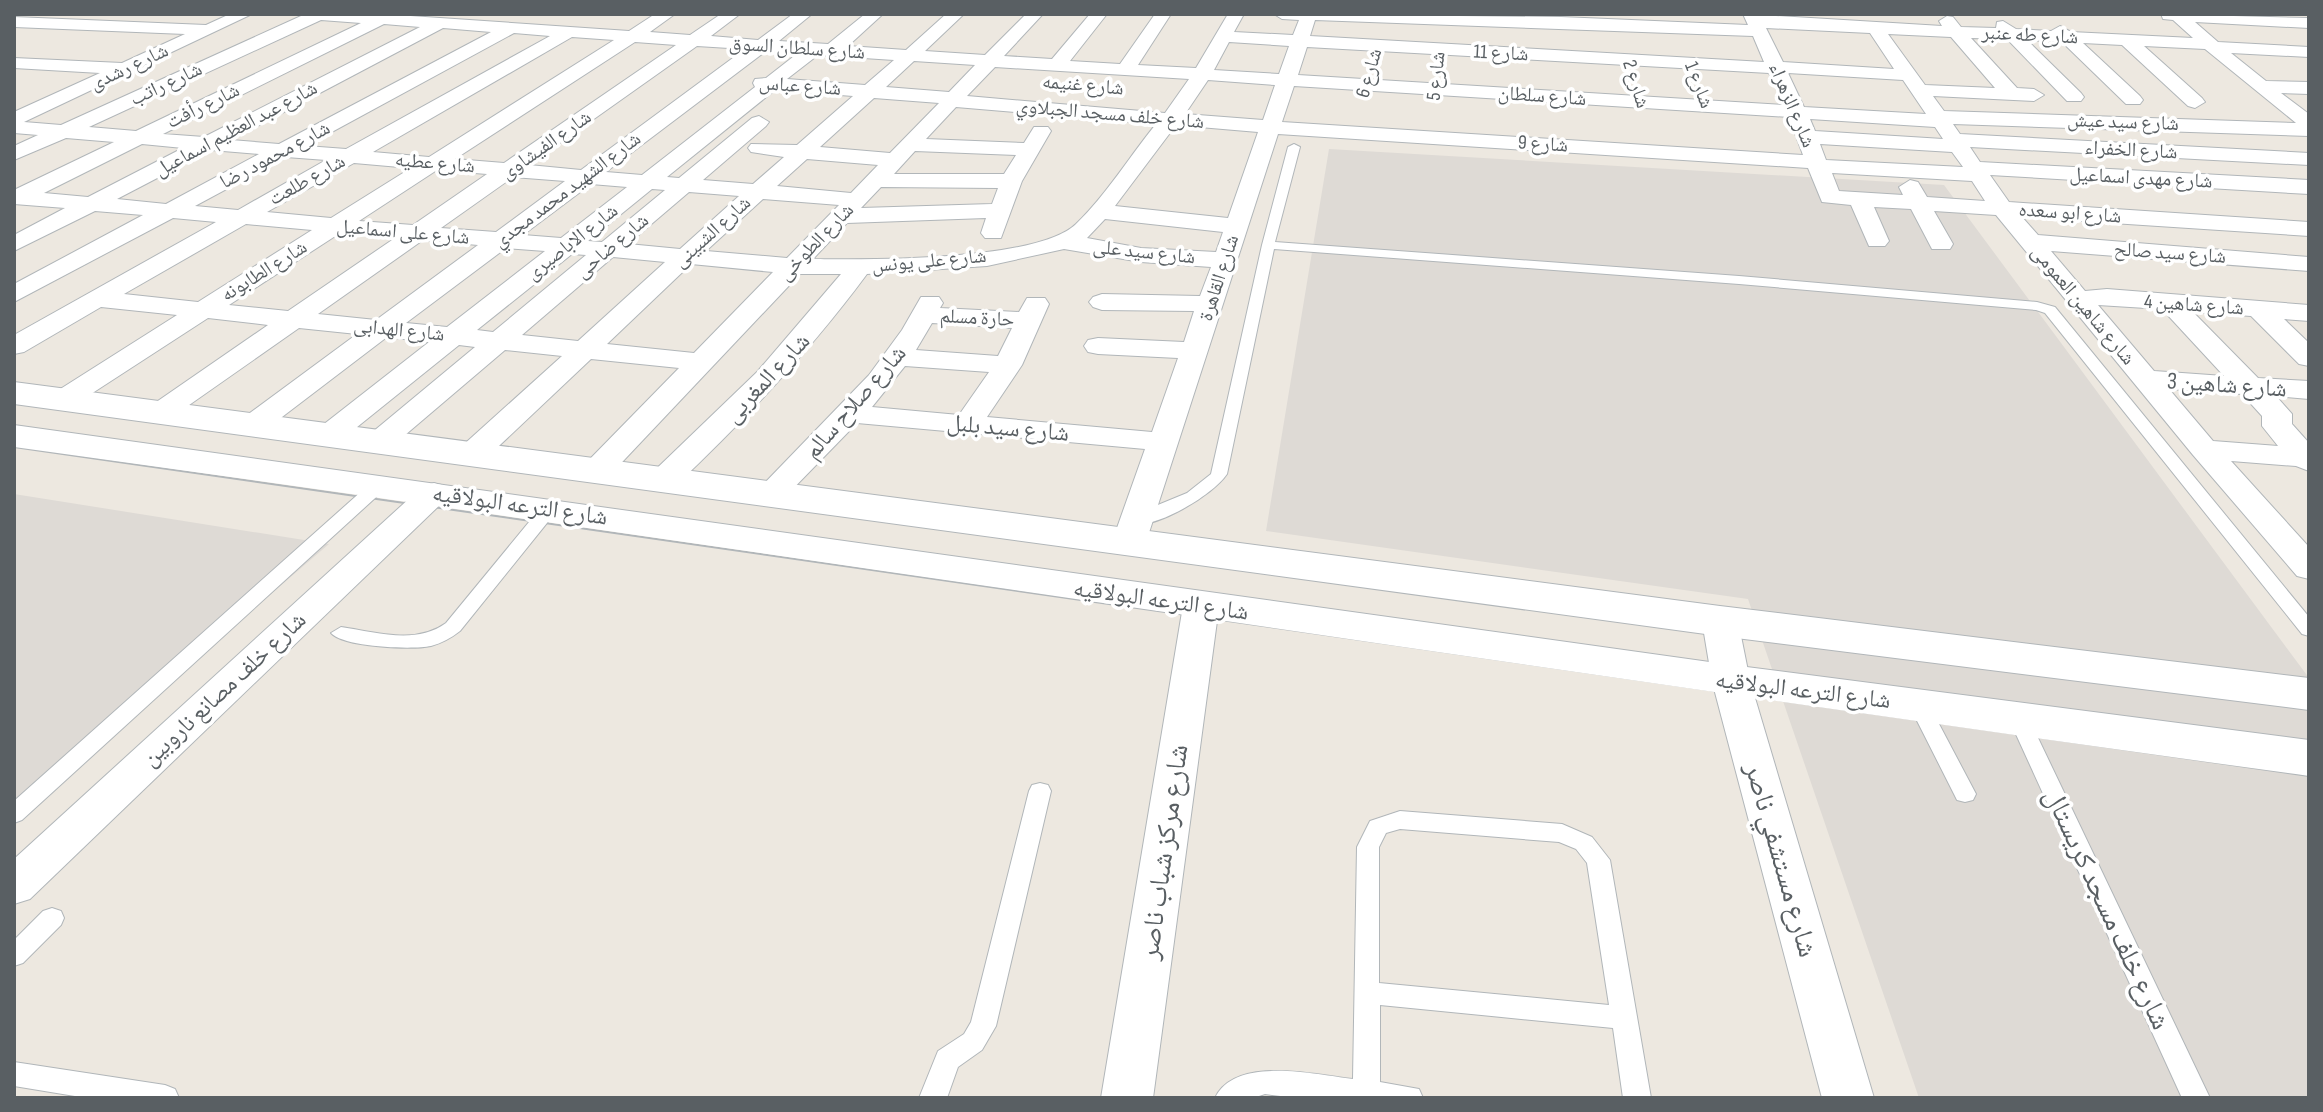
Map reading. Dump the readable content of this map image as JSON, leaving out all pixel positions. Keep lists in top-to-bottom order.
{
  "streets": {
    "street": [
      "شارع طه عنبر",
      "شارع سلطان السوق",
      "شارع 11",
      "شارع رشدى",
      "شارع 6",
      "شارع 5",
      "شارع راتب",
      "شارع 2",
      "شارع غنيمه",
      "شارع 1",
      "شارع عباس",
      "شارع سلطان",
      "شارع الزهراء",
      "شارع رأفت",
      "شارع خلف مسجد الجبلاوي",
      "شارع سيد عيش",
      "شارع عبد العظيم اسماعيل",
      "شارع 9",
      "شارع الفيشاوى",
      "شارع الخفراء",
      "شارع محمود رضا",
      "شارع عطيه",
      "شارع مهدى اسماعيل",
      "شارع طلعت",
      "شارع الشهيد محمد مجدي",
      "شارع ابو سعده",
      "شارع على اسماعيل",
      "شارع الشبينى",
      "شارع الاباصيرى",
      "شارع الطوخى",
      "شارع ضاحى",
      "شارع سيد على",
      "شارع سيد صالح",
      "شارع على يونس",
      "شارع الطابونه",
      "شارع القاهرة",
      "شارع شاهين العمومى",
      "شارع شاهين 4",
      "حارة مسلم",
      "شارع الهدابى",
      "شارع المغربى",
      "شارع شاهين 3",
      "شارع صلاح سالم",
      "شارع سيد بلبل",
      "شارع الترعه البولاقيه",
      "شارع خلف مصانع ناروبين",
      "شارع مركز شباب ناصر",
      "شارع مستشفي ناصر"
    ],
    "lane": ["شارع خلف مسجد كريستال"]
  },
  "crossings": [
    ["شارع طه عنبر", "شارع 11"],
    ["شارع طه عنبر", "شارع الزهراء"],
    ["شارع طه عنبر", "شارع سيد عيش"],
    ["شارع طه عنبر", "شارع الخفراء"],
    ["شارع طه عنبر", "شارع شاهين العمومى"],
    ["شارع سلطان السوق", "شارع راتب"],
    ["شارع سلطان السوق", "شارع غنيمه"],
    ["شارع سلطان السوق", "شارع رأفت"],
    ["شارع سلطان السوق", "شارع عبد العظيم اسماعيل"],
    ["شارع سلطان السوق", "شارع الفيشاوى"],
    ["شارع سلطان السوق", "شارع محمود رضا"],
    ["شارع سلطان السوق", "شارع طلعت"],
    ["شارع سلطان السوق", "شارع الشهيد محمد مجدي"],
    ["شارع سلطان السوق", "شارع الشبينى"],
    ["شارع سلطان السوق", "شارع الاباصيرى"],
    ["شارع سلطان السوق", "شارع الطوخى"],
    ["شارع سلطان السوق", "شارع ضاحى"],
    ["شارع سلطان السوق", "شارع الطابونه"],
    ["شارع 11", "شارع 6"],
    ["شارع 11", "شارع 5"],
    ["شارع 11", "شارع 2"],
    ["شارع 11", "شارع 1"],
    ["شارع 11", "شارع سلطان"],
    ["شارع 11", "شارع الزهراء"],
    ["شارع 11", "شارع 9"],
    ["شارع 11", "شارع القاهرة"],
    ["شارع 6", "شارع سلطان"],
    ["شارع 6", "شارع 9"],
    ["شارع 5", "شارع سلطان"],
    ["شارع 5", "شارع 9"],
    ["شارع راتب", "شارع عطيه"],
    ["شارع 2", "شارع سلطان"],
    ["شارع 2", "شارع 9"],
    ["شارع غنيمه", "شارع الطوخى"],
    ["شارع 1", "شارع سلطان"],
    ["شارع 1", "شارع 9"],
    ["شارع عباس", "شارع خلف مسجد الجبلاوي"],
    ["شارع عباس", "شارع الفيشاوى"],
    ["شارع عباس", "شارع الشهيد محمد مجدي"],
    ["شارع عباس", "شارع الشبينى"],
    ["شارع عباس", "شارع الاباصيرى"],
    ["شارع عباس", "شارع الطوخى"],
    ["شارع عباس", "شارع ضاحى"],
    ["شارع سلطان", "شارع الزهراء"],
    ["شارع سلطان", "شارع سيد عيش"],
    ["شارع سلطان", "شارع 9"],
    ["شارع سلطان", "شارع القاهرة"],
    ["شارع الزهراء", "شارع سيد عيش"],
    ["شارع الزهراء", "شارع 9"],
    ["شارع الزهراء", "شارع ابو سعده"],
    ["شارع رأفت", "شارع عطيه"],
    ["شارع رأفت", "شارع على اسماعيل"],
    ["شارع خلف مسجد الجبلاوي", "شارع 9"],
    ["شارع خلف مسجد الجبلاوي", "شارع الطوخى"],
    ["شارع خلف مسجد الجبلاوي", "شارع القاهرة"],
    ["شارع سيد عيش", "شارع الخفراء"],
    ["شارع سيد عيش", "شارع شاهين العمومى"],
    ["شارع عبد العظيم اسماعيل", "شارع عطيه"],
    ["شارع عبد العظيم اسماعيل", "شارع على اسماعيل"],
    ["شارع 9", "شارع مهدى اسماعيل"],
    ["شارع 9", "شارع القاهرة"],
    ["شارع الفيشاوى", "شارع عطيه"],
    ["شارع الفيشاوى", "شارع على اسماعيل"],
    ["شارع الفيشاوى", "شارع الهدابى"],
    ["شارع الفيشاوى", "شارع الترعه البولاقيه"],
    ["شارع الخفراء", "شارع شاهين العمومى"],
    ["شارع محمود رضا", "شارع عطيه"],
    ["شارع محمود رضا", "شارع على اسماعيل"],
    ["شارع عطيه", "شارع طلعت"],
    ["شارع عطيه", "شارع الشهيد محمد مجدي"],
    ["شارع عطيه", "شارع الشبينى"],
    ["شارع عطيه", "شارع الاباصيرى"],
    ["شارع عطيه", "شارع الطوخى"],
    ["شارع عطيه", "شارع ضاحى"],
    ["شارع عطيه", "شارع الطابونه"],
    ["شارع مهدى اسماعيل", "شارع شاهين العمومى"],
    ["شارع طلعت", "شارع على اسماعيل"],
    ["شارع طلعت", "شارع الهدابى"],
    ["شارع الشهيد محمد مجدي", "شارع على اسماعيل"],
    ["شارع الشهيد محمد مجدي", "شارع الهدابى"],
    ["شارع الشهيد محمد مجدي", "شارع الترعه البولاقيه"],
    ["شارع ابو سعده", "شارع شاهين العمومى"],
    ["شارع على اسماعيل", "شارع الشبينى"],
    ["شارع على اسماعيل", "شارع الاباصيرى"],
    ["شارع على اسماعيل", "شارع الطوخى"],
    ["شارع على اسماعيل", "شارع ضاحى"],
    ["شارع على اسماعيل", "شارع على يونس"],
    ["شارع على اسماعيل", "شارع الطابونه"],
    ["شارع الشبينى", "شارع الهدابى"],
    ["شارع الشبينى", "شارع الترعه البولاقيه"],
    ["شارع الاباصيرى", "شارع ضاحى"],
    ["شارع الاباصيرى", "شارع الهدابى"],
    ["شارع الاباصيرى", "شارع الترعه البولاقيه"],
    ["شارع الطوخى", "شارع على يونس"],
    ["شارع الطوخى", "شارع الهدابى"],
    ["شارع الطوخى", "شارع الترعه البولاقيه"],
    ["شارع ضاحى", "شارع الهدابى"],
    ["شارع ضاحى", "شارع الترعه البولاقيه"],
    ["شارع سيد على", "شارع على يونس"],
    ["شارع سيد على", "شارع القاهرة"],
    ["شارع على يونس", "شارع المغربى"],
    ["شارع الطابونه", "شارع الهدابى"],
    ["شارع الطابونه", "شارع الترعه البولاقيه"],
    ["شارع القاهرة", "شارع سيد بلبل"],
    ["شارع القاهرة", "شارع الترعه البولاقيه"],
    ["شارع شاهين العمومى", "شارع شاهين 4"],
    ["شارع شاهين العمومى", "شارع شاهين 3"],
    ["حارة مسلم", "شارع صلاح سالم"],
    ["شارع المغربى", "شارع الترعه البولاقيه"],
    ["شارع صلاح سالم", "شارع سيد بلبل"],
    ["شارع صلاح سالم", "شارع الترعه البولاقيه"],
    ["شارع الترعه البولاقيه", "شارع خلف مصانع ناروبين"],
    ["شارع الترعه البولاقيه", "شارع مركز شباب ناصر"],
    ["شارع الترعه البولاقيه", "شارع مستشفي ناصر"],
    ["شارع الترعه البولاقيه", "شارع خلف مسجد كريستال"]
  ]
}
